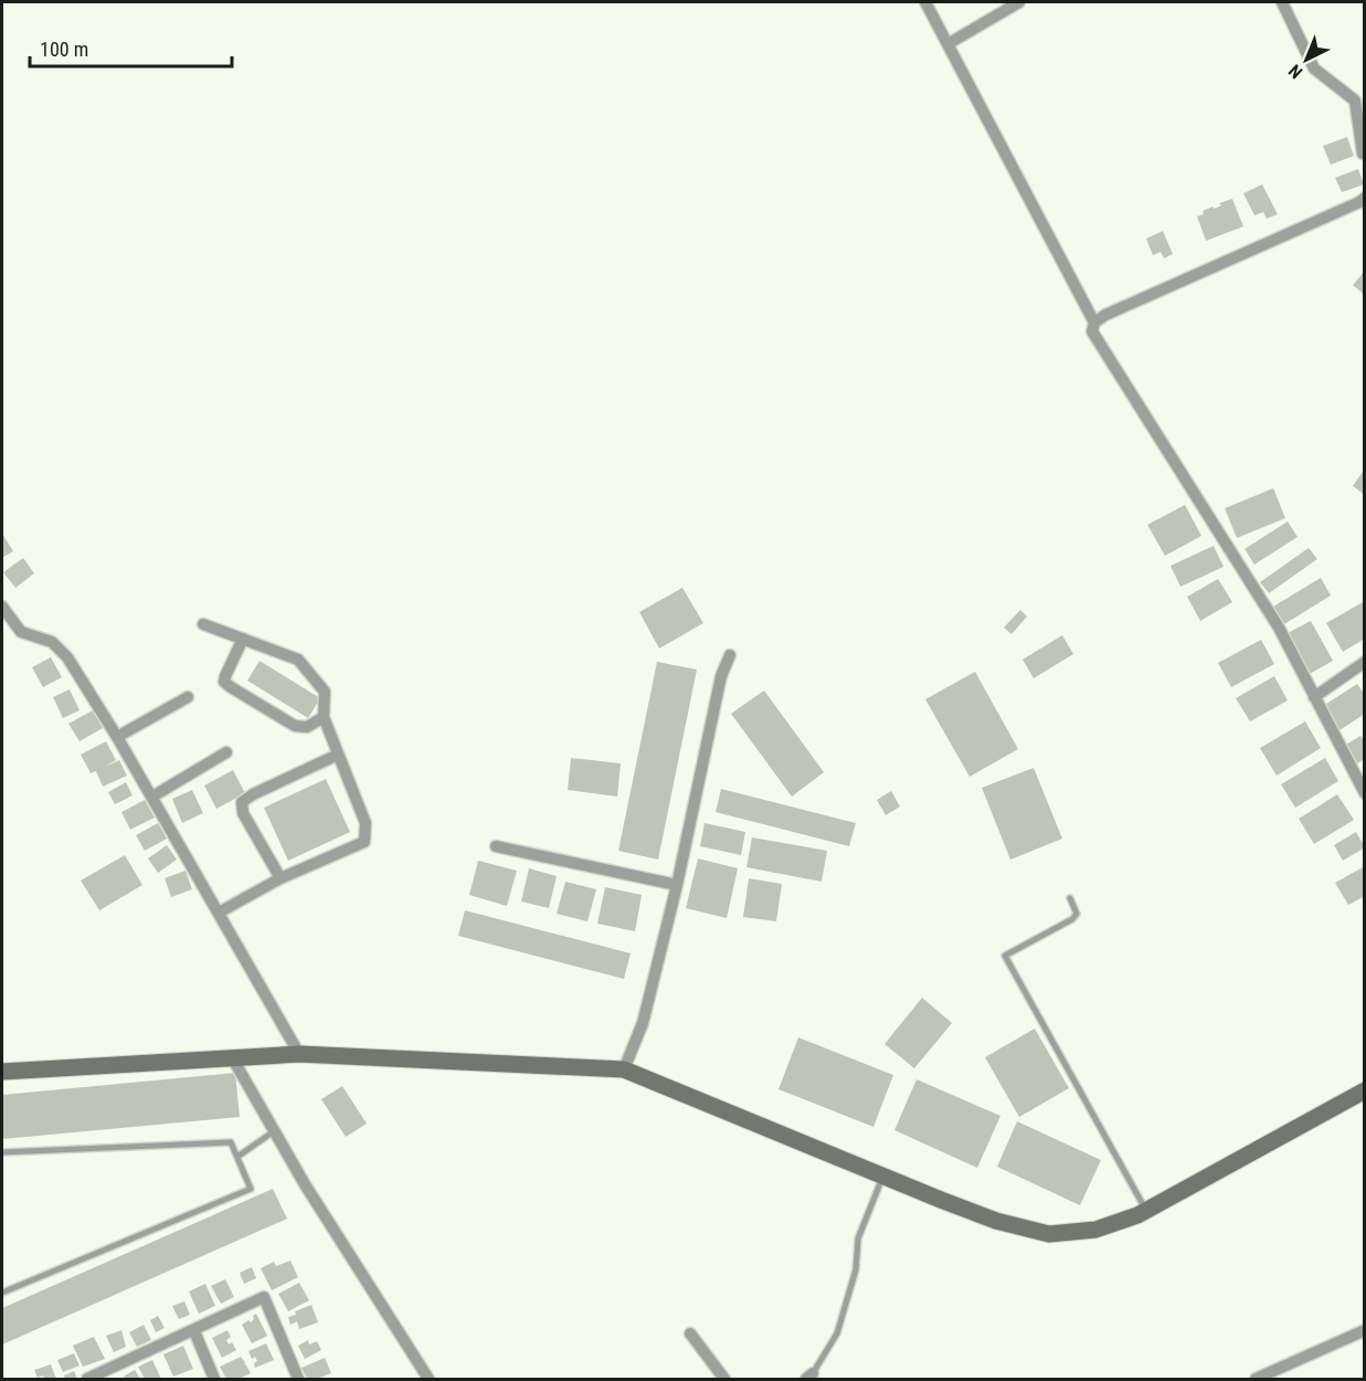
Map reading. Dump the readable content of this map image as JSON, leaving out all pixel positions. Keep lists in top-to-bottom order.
{
  "scale_bar": "100 m",
  "north": "bottom left"
}
